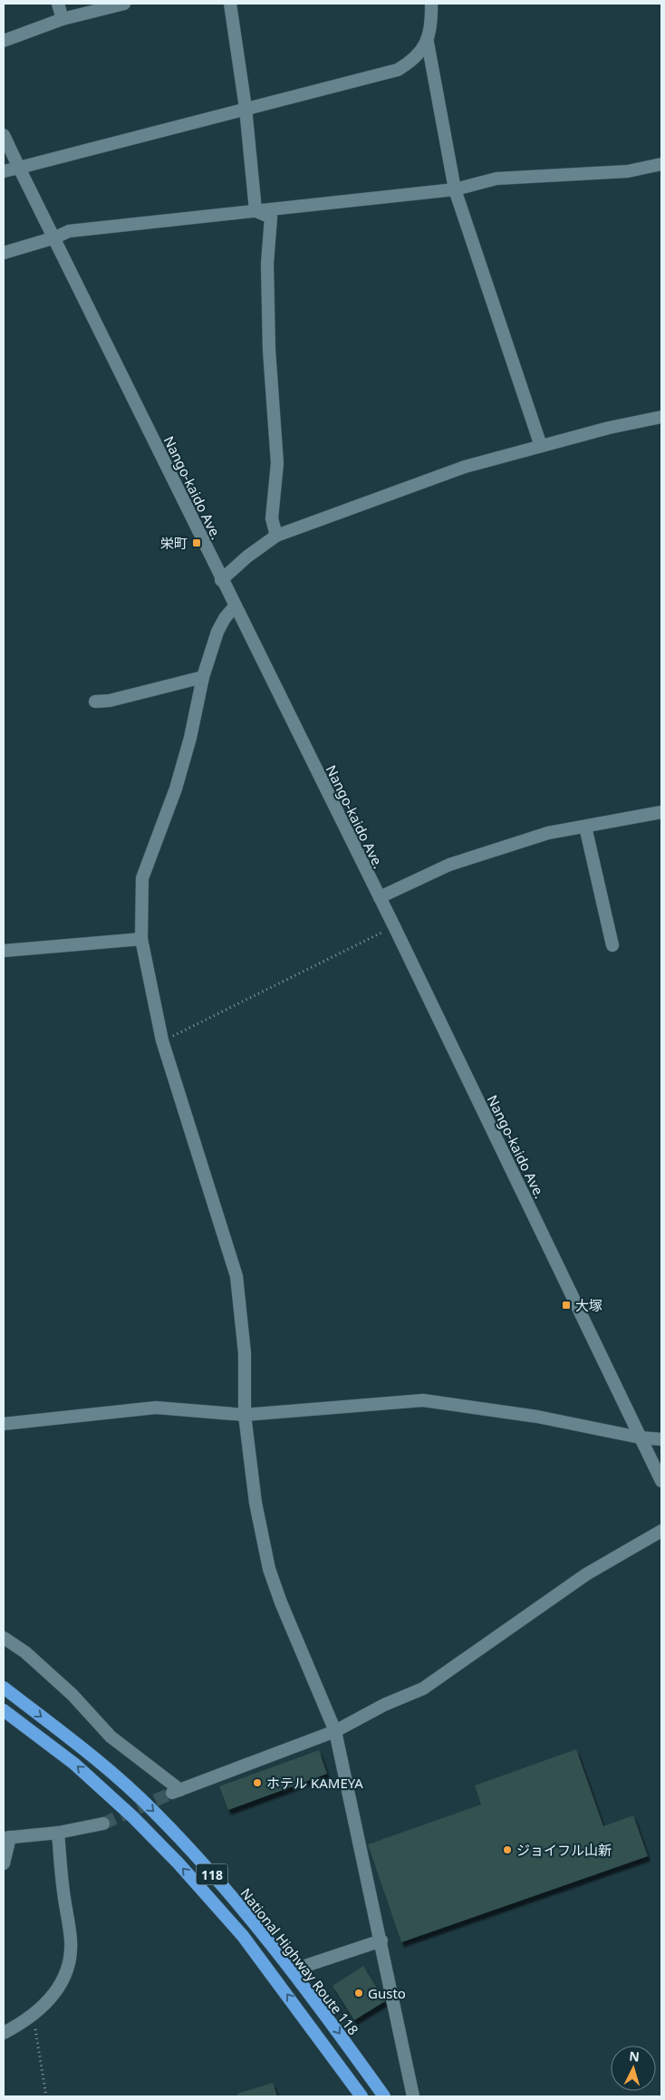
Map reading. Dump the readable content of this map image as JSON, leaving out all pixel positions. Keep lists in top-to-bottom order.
{
  "streets": {
    "highway": ["118", "National Highway Route 118"],
    "street": ["Nango-kaido Ave."]
  },
  "places": {
    "transit": ["栄町", "大塚"],
    "other": ["ホテル KAMEYA", "ジョイフル山新", "Gusto"]
  },
  "north": "top"
}
